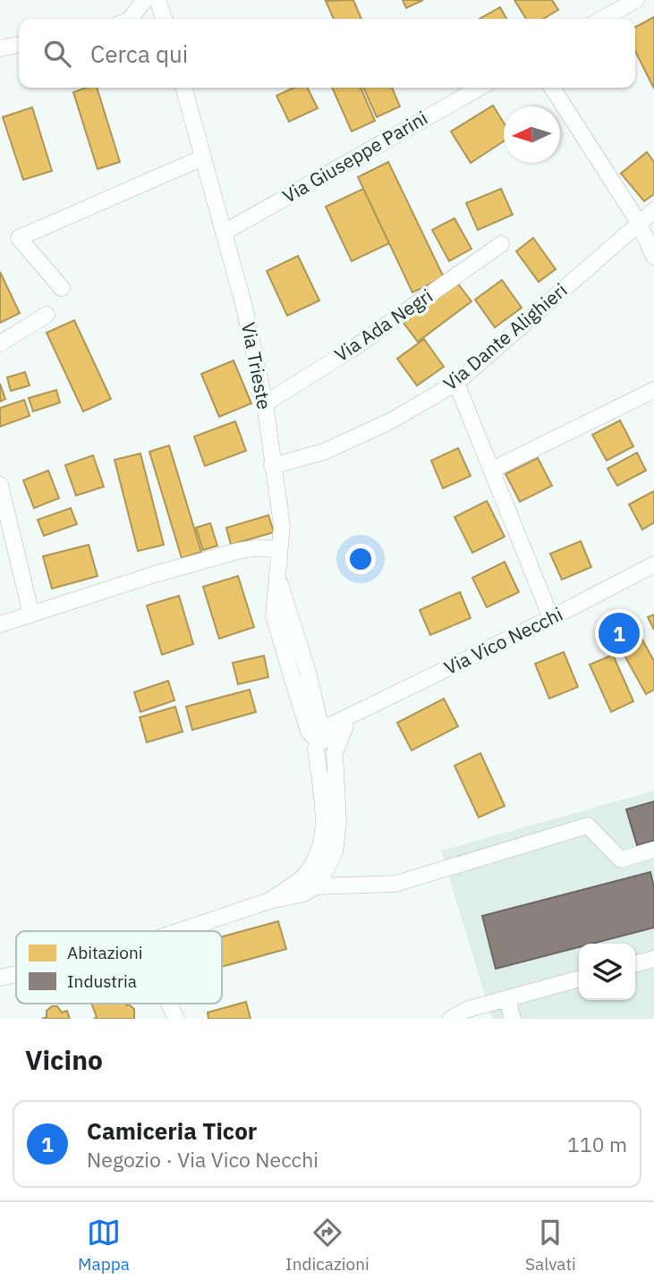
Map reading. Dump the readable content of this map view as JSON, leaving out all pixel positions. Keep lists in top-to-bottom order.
{
  "streets": {
    "street": [
      "Via Giuseppe Parini",
      "Via Ada Negri",
      "Via Dante Alighieri",
      "Via Trieste",
      "Via Vico Necchi"
    ]
  },
  "crossings": [
    ["Via Giuseppe Parini", "Via Trieste"],
    ["Via Ada Negri", "Via Trieste"],
    ["Via Dante Alighieri", "Via Trieste"],
    ["Via Trieste", "Via Vico Necchi"]
  ],
  "legend": ["Abitazioni", "Industria"],
  "north": "left",
  "page": {
    "search": "Cerca qui",
    "pins": "1",
    "heading": "Vicino",
    "list": [
      {
        "mark": "1",
        "name": "Camiceria Ticor",
        "note": "Negozio · Via Vico Necchi",
        "value": "110 m"
      }
    ],
    "nav": ["Mappa", "Indicazioni", "Salvati"]
  }
}
